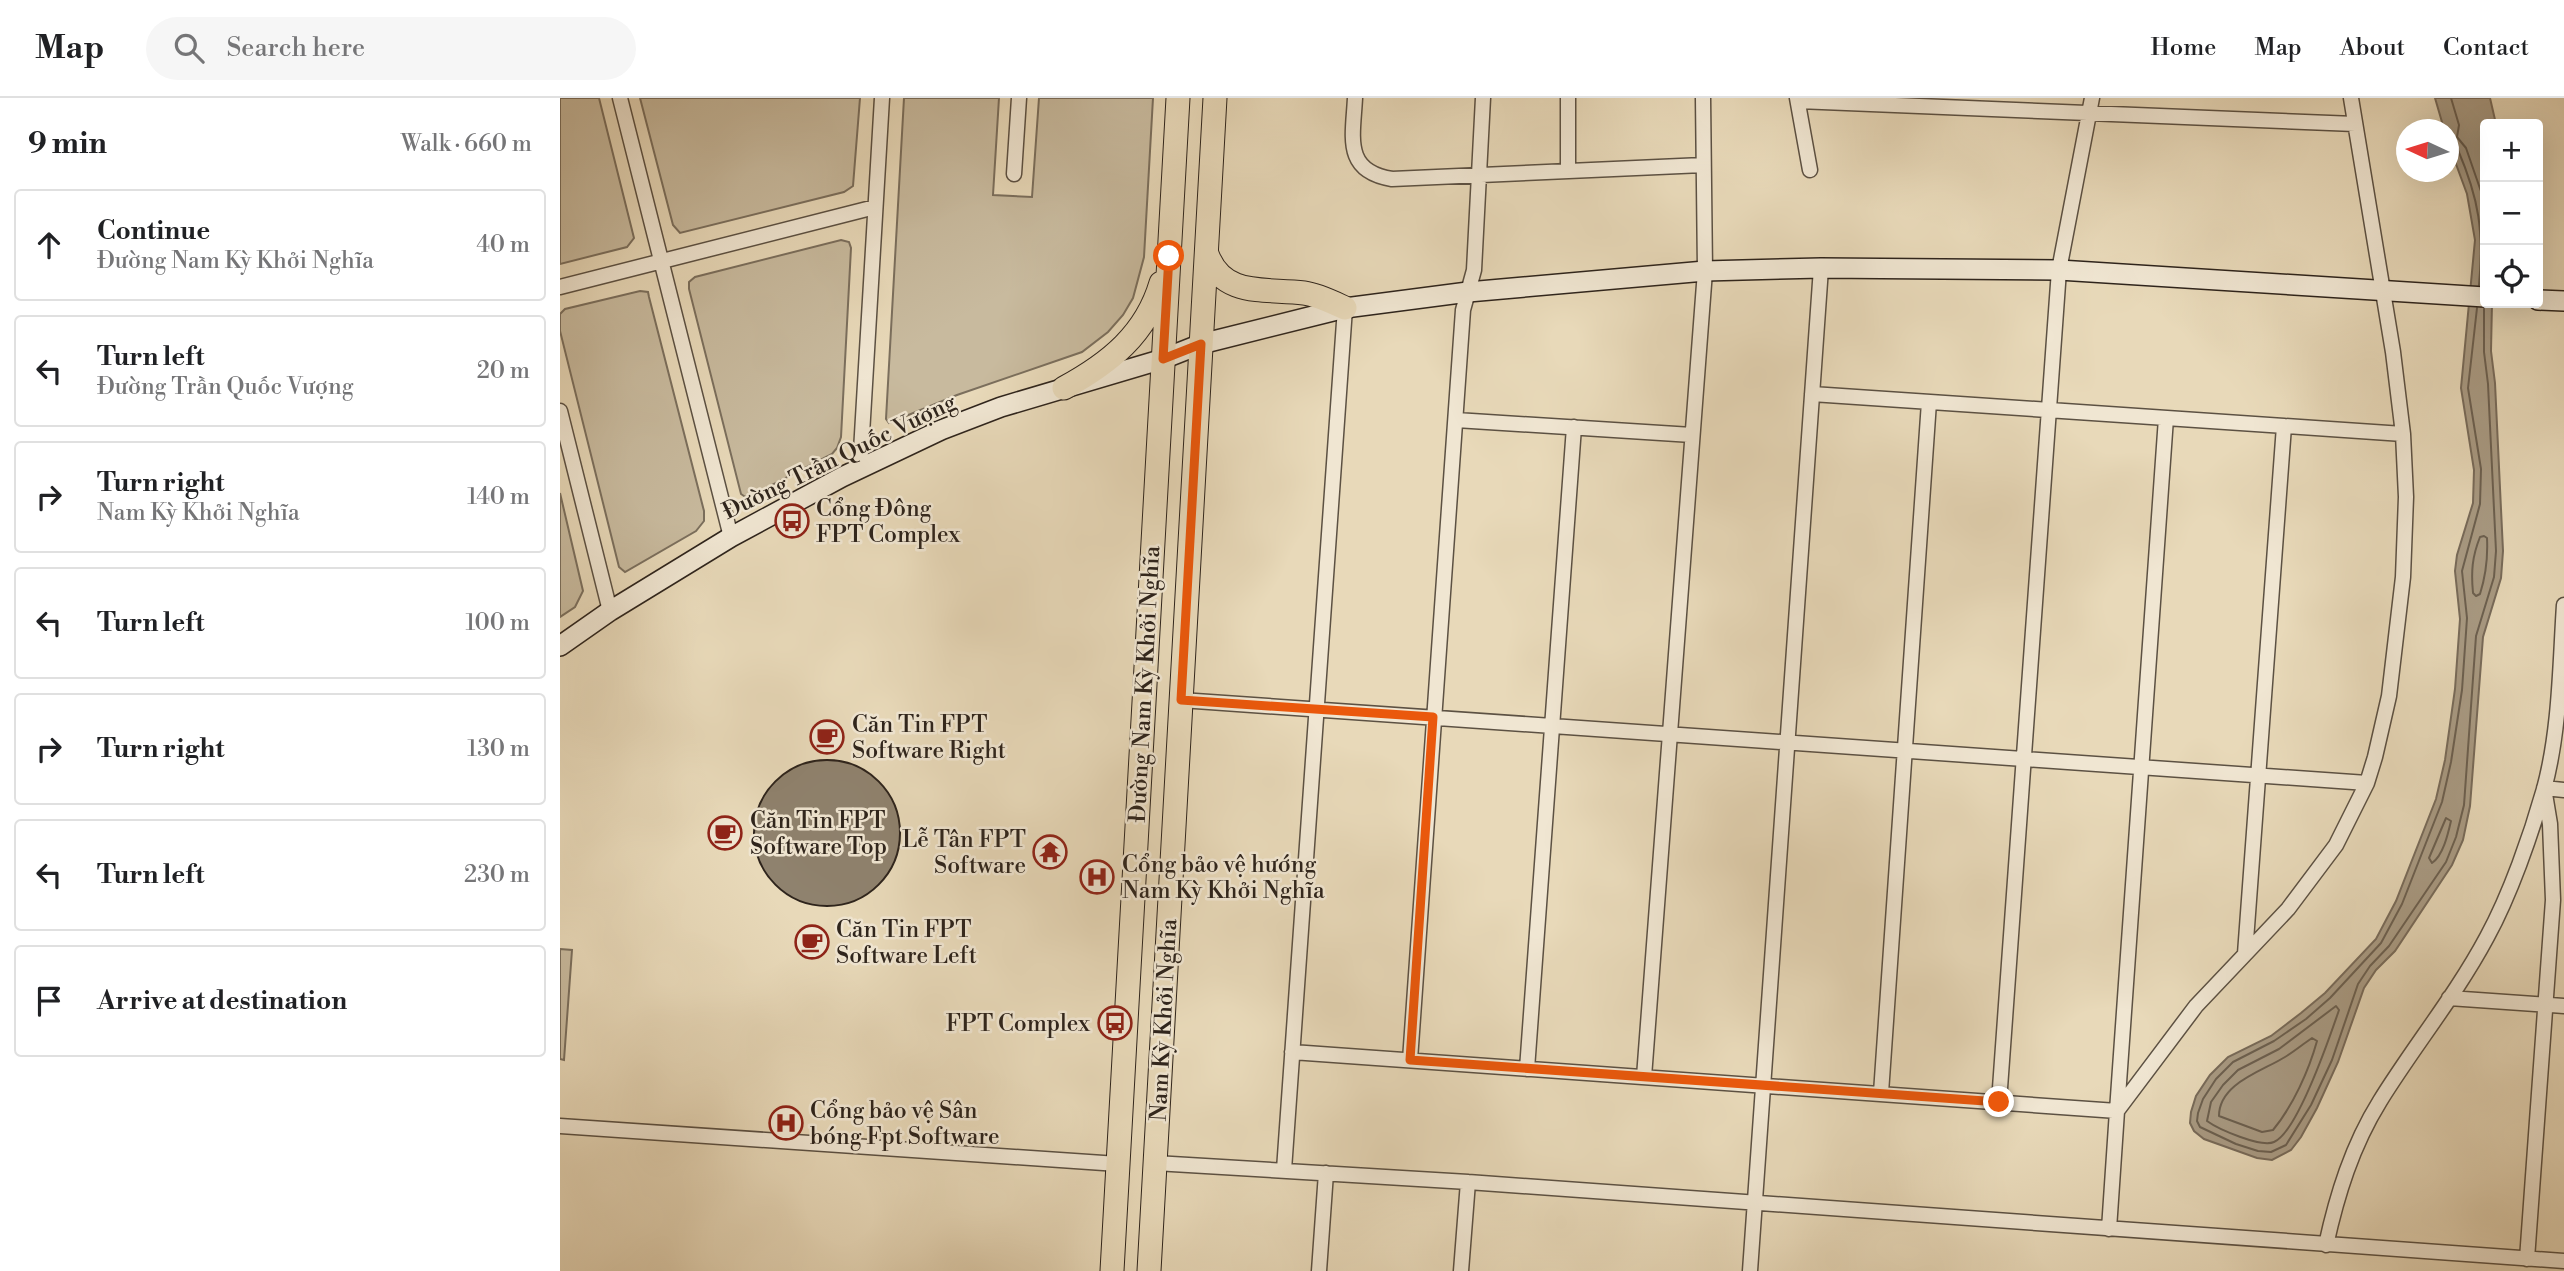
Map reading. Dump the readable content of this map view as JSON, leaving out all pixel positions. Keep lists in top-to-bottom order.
{
  "streets": {
    "main road": ["Đường Nam Kỳ Khởi Nghĩa", "Nam Kỳ Khởi Nghĩa"],
    "street": ["Đường Trần Quốc Vượng"]
  },
  "crossings": [
    ["Đường Trần Quốc Vượng", "Đường Nam Kỳ Khởi Nghĩa"],
    ["Đường Trần Quốc Vượng", "Nam Kỳ Khởi Nghĩa"]
  ],
  "places": {
    "bus stop": ["Cổng Đông FPT Complex", "FPT Complex"],
    "cafe": ["Căn Tin FPT Software Right", "Căn Tin FPT Software Top", "Căn Tin FPT Software Left"],
    "temple": ["Lễ Tân FPT Software"],
    "hospital": ["Cổng bảo vệ hướng Nam Kỳ Khởi Nghĩa", "Cổng bảo vệ Sân bóng Fpt Software"]
  },
  "north": "left",
  "page": {
    "header": "Map",
    "search": "Search here",
    "nav": [
      "Home",
      "Map",
      "About",
      "Contact"
    ],
    "heading": ["9 min", "Walk · 660 m"],
    "map_buttons": ["+", "−"],
    "list": [
      ["Continue", "Đường Nam Kỳ Khởi Nghĩa", "40 m"],
      ["Turn left", "Đường Trần Quốc Vượng", "20 m"],
      ["Turn right", "Nam Kỳ Khởi Nghĩa", "140 m"],
      ["Turn left", "100 m"],
      ["Turn right", "130 m"],
      ["Turn left", "230 m"],
      "Arrive at destination"
    ]
  }
}
